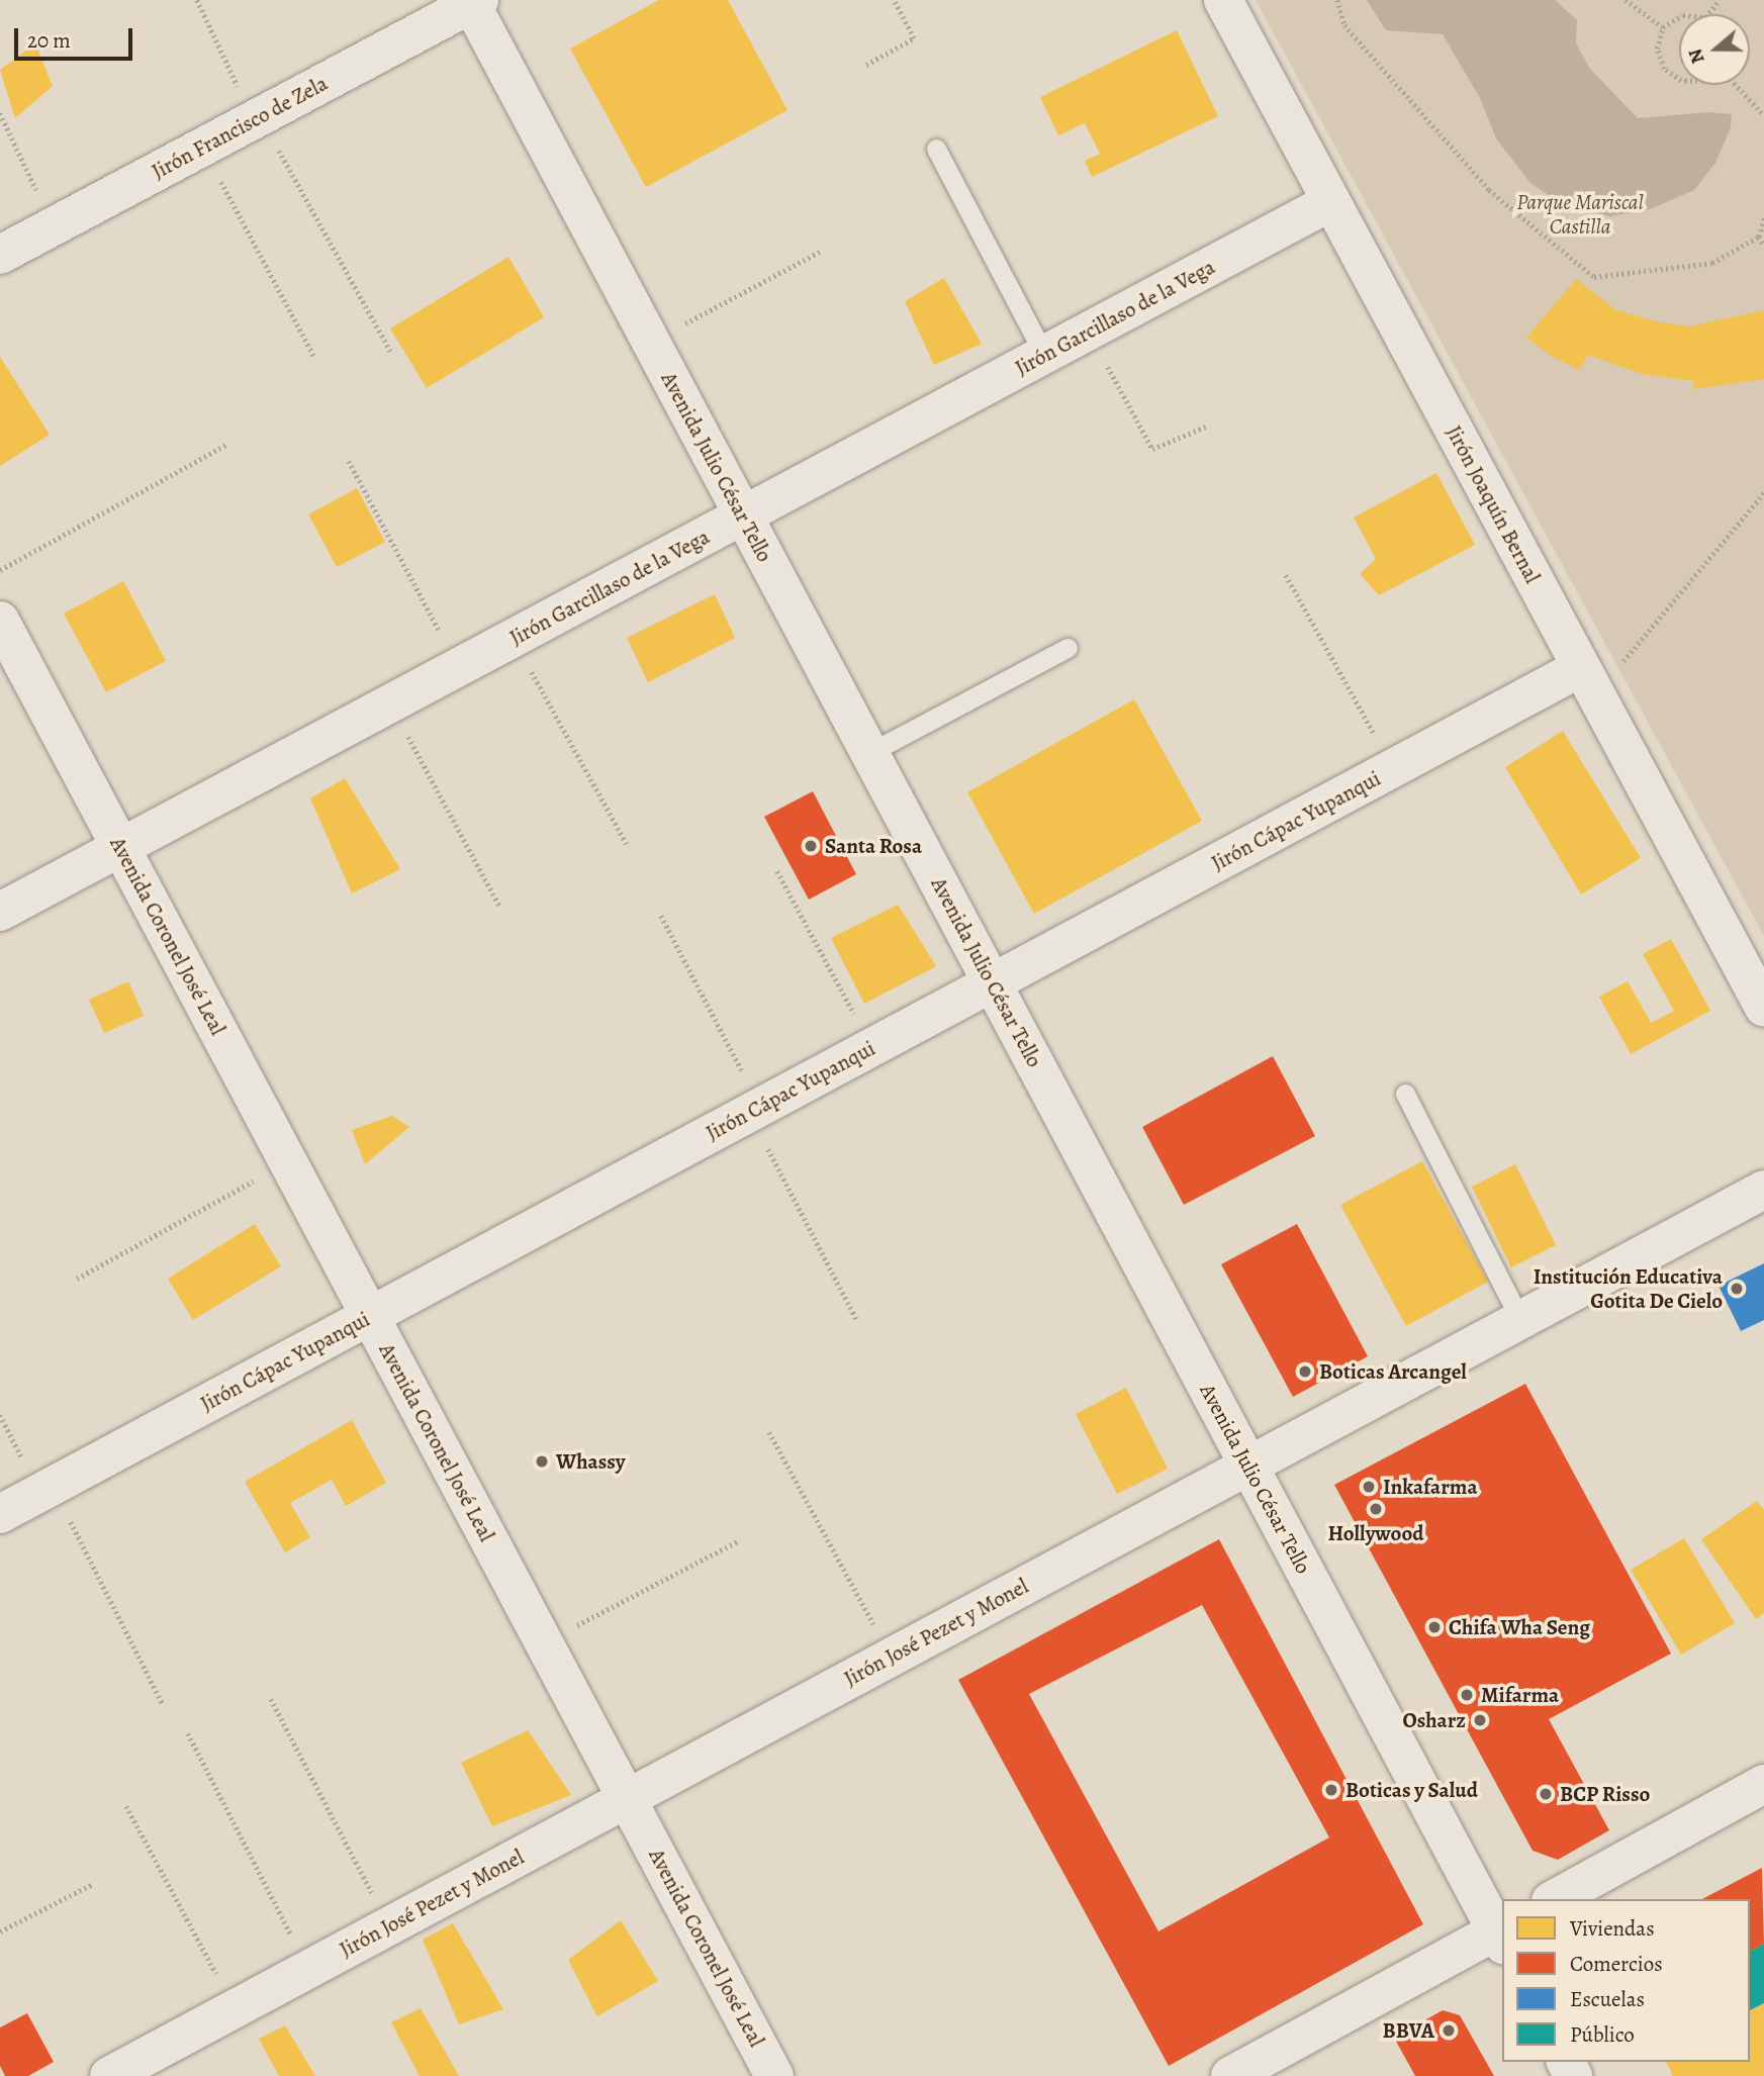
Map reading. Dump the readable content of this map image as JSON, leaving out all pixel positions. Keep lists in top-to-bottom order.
{
  "streets": {
    "street": [
      "Jirón Francisco de Zela",
      "Jirón Garcillaso de la Vega",
      "Avenida Julio César Tello",
      "Jirón Joaquín Bernal",
      "Jirón Cápac Yupanqui",
      "Avenida Coronel José Leal",
      "Jirón José Pezet y Monel"
    ]
  },
  "crossings": [
    ["Jirón Francisco de Zela", "Avenida Julio César Tello"],
    ["Jirón Garcillaso de la Vega", "Avenida Julio César Tello"],
    ["Jirón Garcillaso de la Vega", "Jirón Joaquín Bernal"],
    ["Jirón Garcillaso de la Vega", "Avenida Coronel José Leal"],
    ["Avenida Julio César Tello", "Jirón Cápac Yupanqui"],
    ["Avenida Julio César Tello", "Jirón José Pezet y Monel"],
    ["Jirón Joaquín Bernal", "Jirón Cápac Yupanqui"],
    ["Jirón Cápac Yupanqui", "Avenida Coronel José Leal"],
    ["Avenida Coronel José Leal", "Jirón José Pezet y Monel"]
  ],
  "parks": ["Parque Mariscal Castilla"],
  "places": [
    "Santa Rosa",
    "Institución Educativa Gotita De Cielo",
    "Boticas Arcangel",
    "Whassy",
    "Inkafarma",
    "Hollywood",
    "Chifa Wha Seng",
    "Mifarma",
    "Osharz",
    "Boticas y Salud",
    "BCP Risso",
    "BBVA"
  ],
  "legend": [
    "Viviendas",
    "Comercios",
    "Escuelas",
    "Público"
  ],
  "scale_bar": "20 m",
  "north": "left"
}
